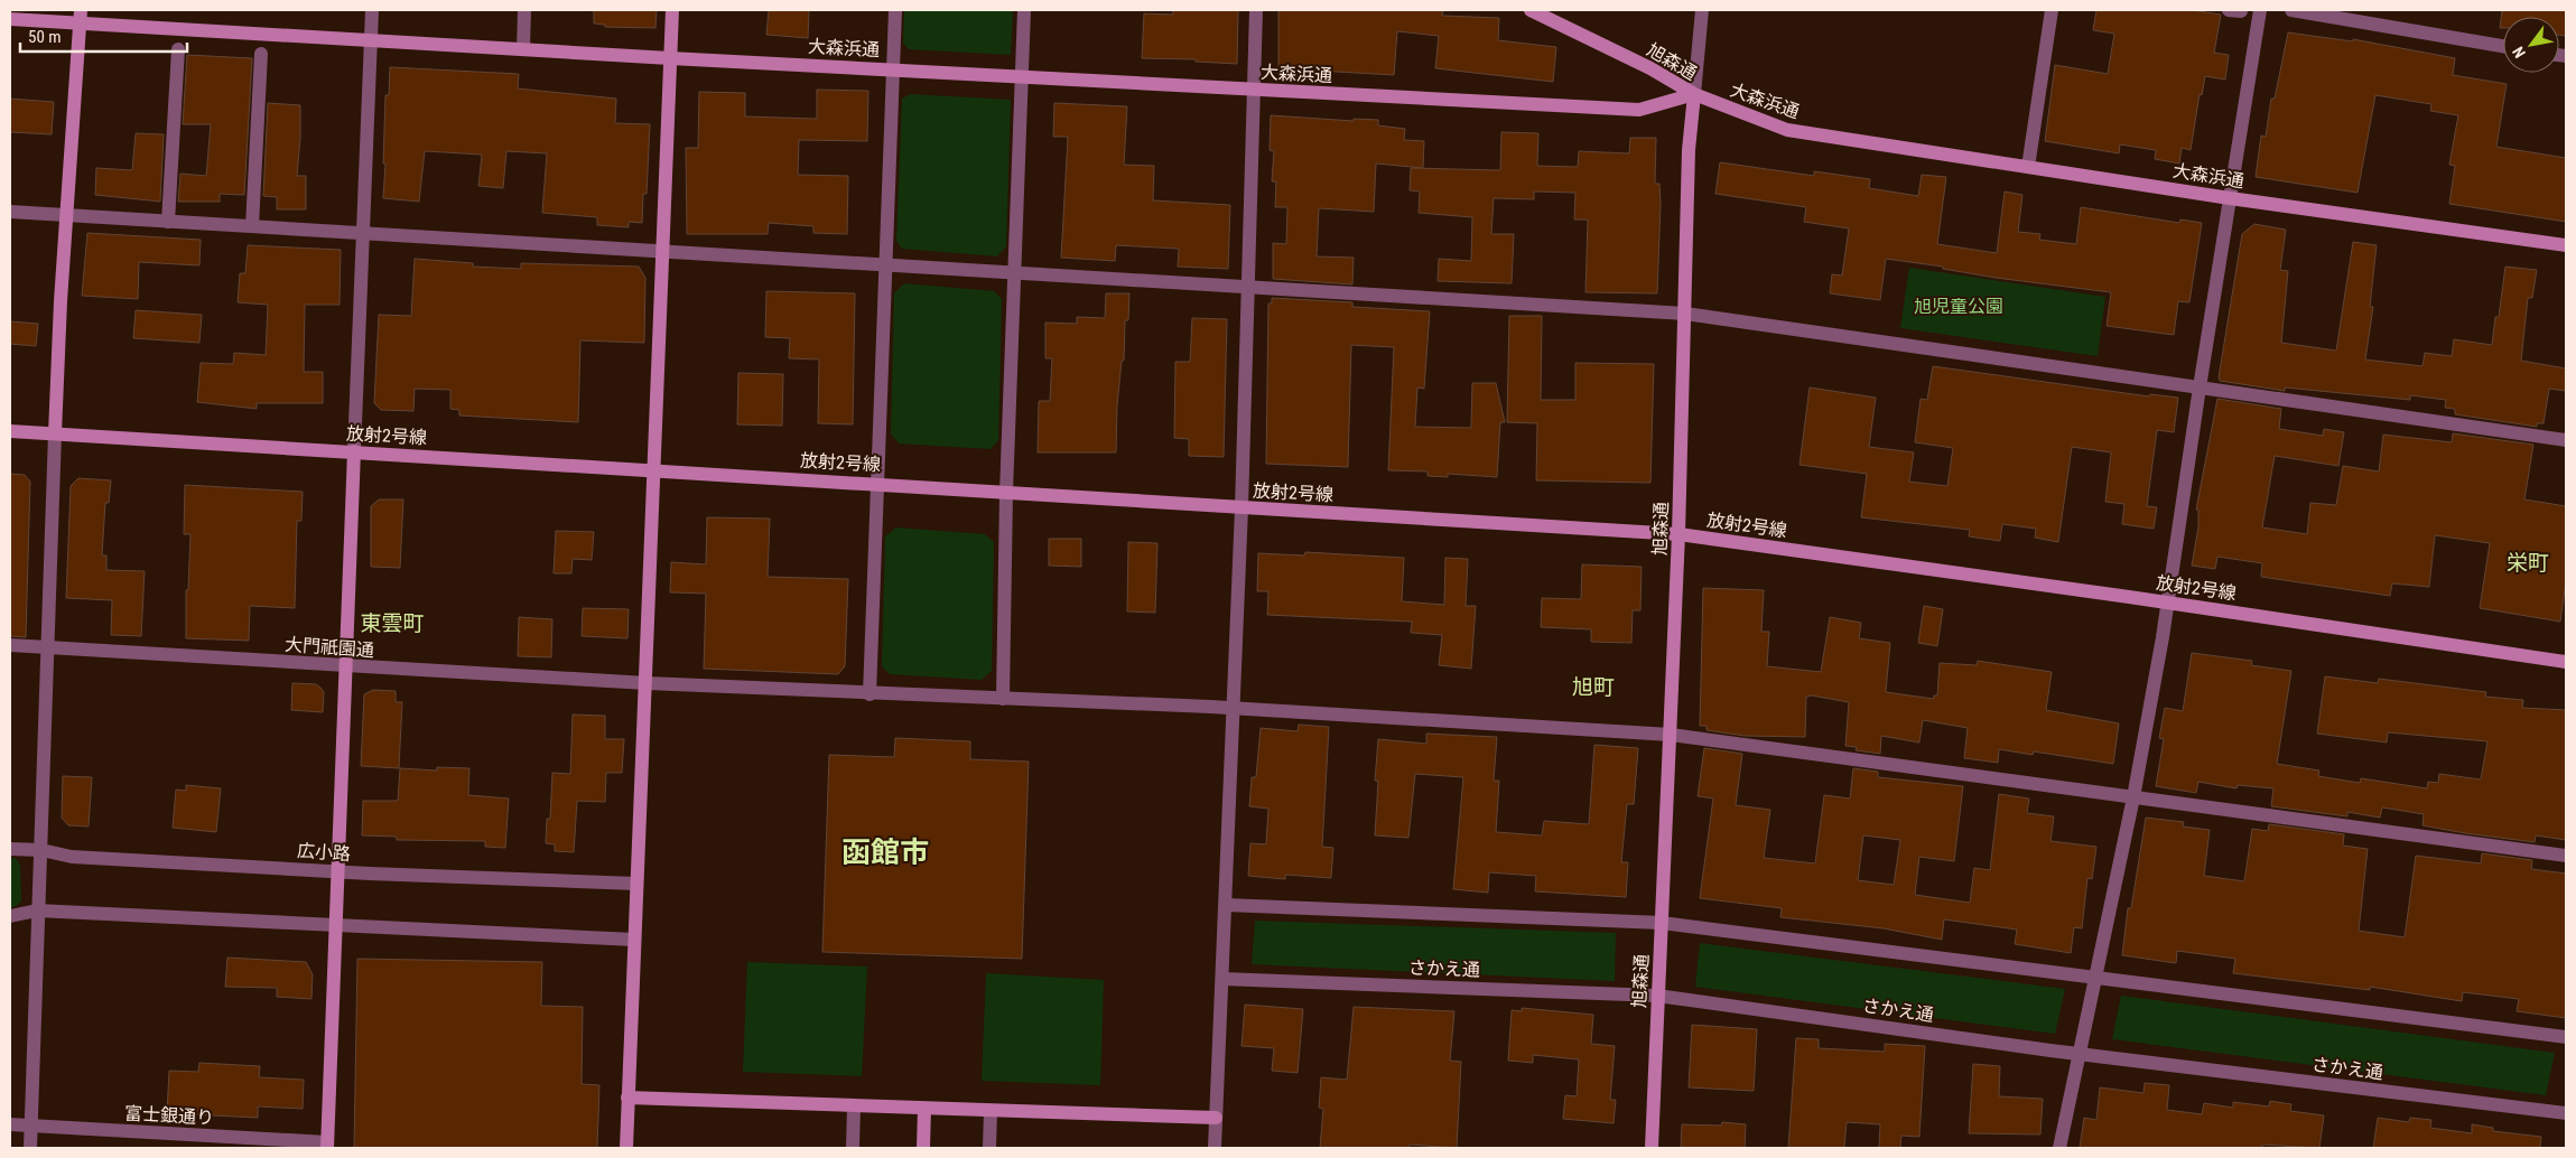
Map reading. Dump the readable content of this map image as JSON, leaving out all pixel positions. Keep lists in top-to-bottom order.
{
  "streets": {
    "street": [
      "大森浜通",
      "旭森通",
      "放射2号線",
      "大門祇園通",
      "広小路",
      "さかえ通",
      "富士銀通り"
    ]
  },
  "crossings": [
    ["大森浜通", "旭森通"],
    ["旭森通", "放射2号線"],
    ["旭森通", "大門祇園通"],
    ["旭森通", "さかえ通"]
  ],
  "districts": [
    "栄町",
    "東雲町",
    "旭町",
    "函館市"
  ],
  "parks": ["旭児童公園"],
  "scale_bar": "50 m",
  "north": "bottom left"
}
